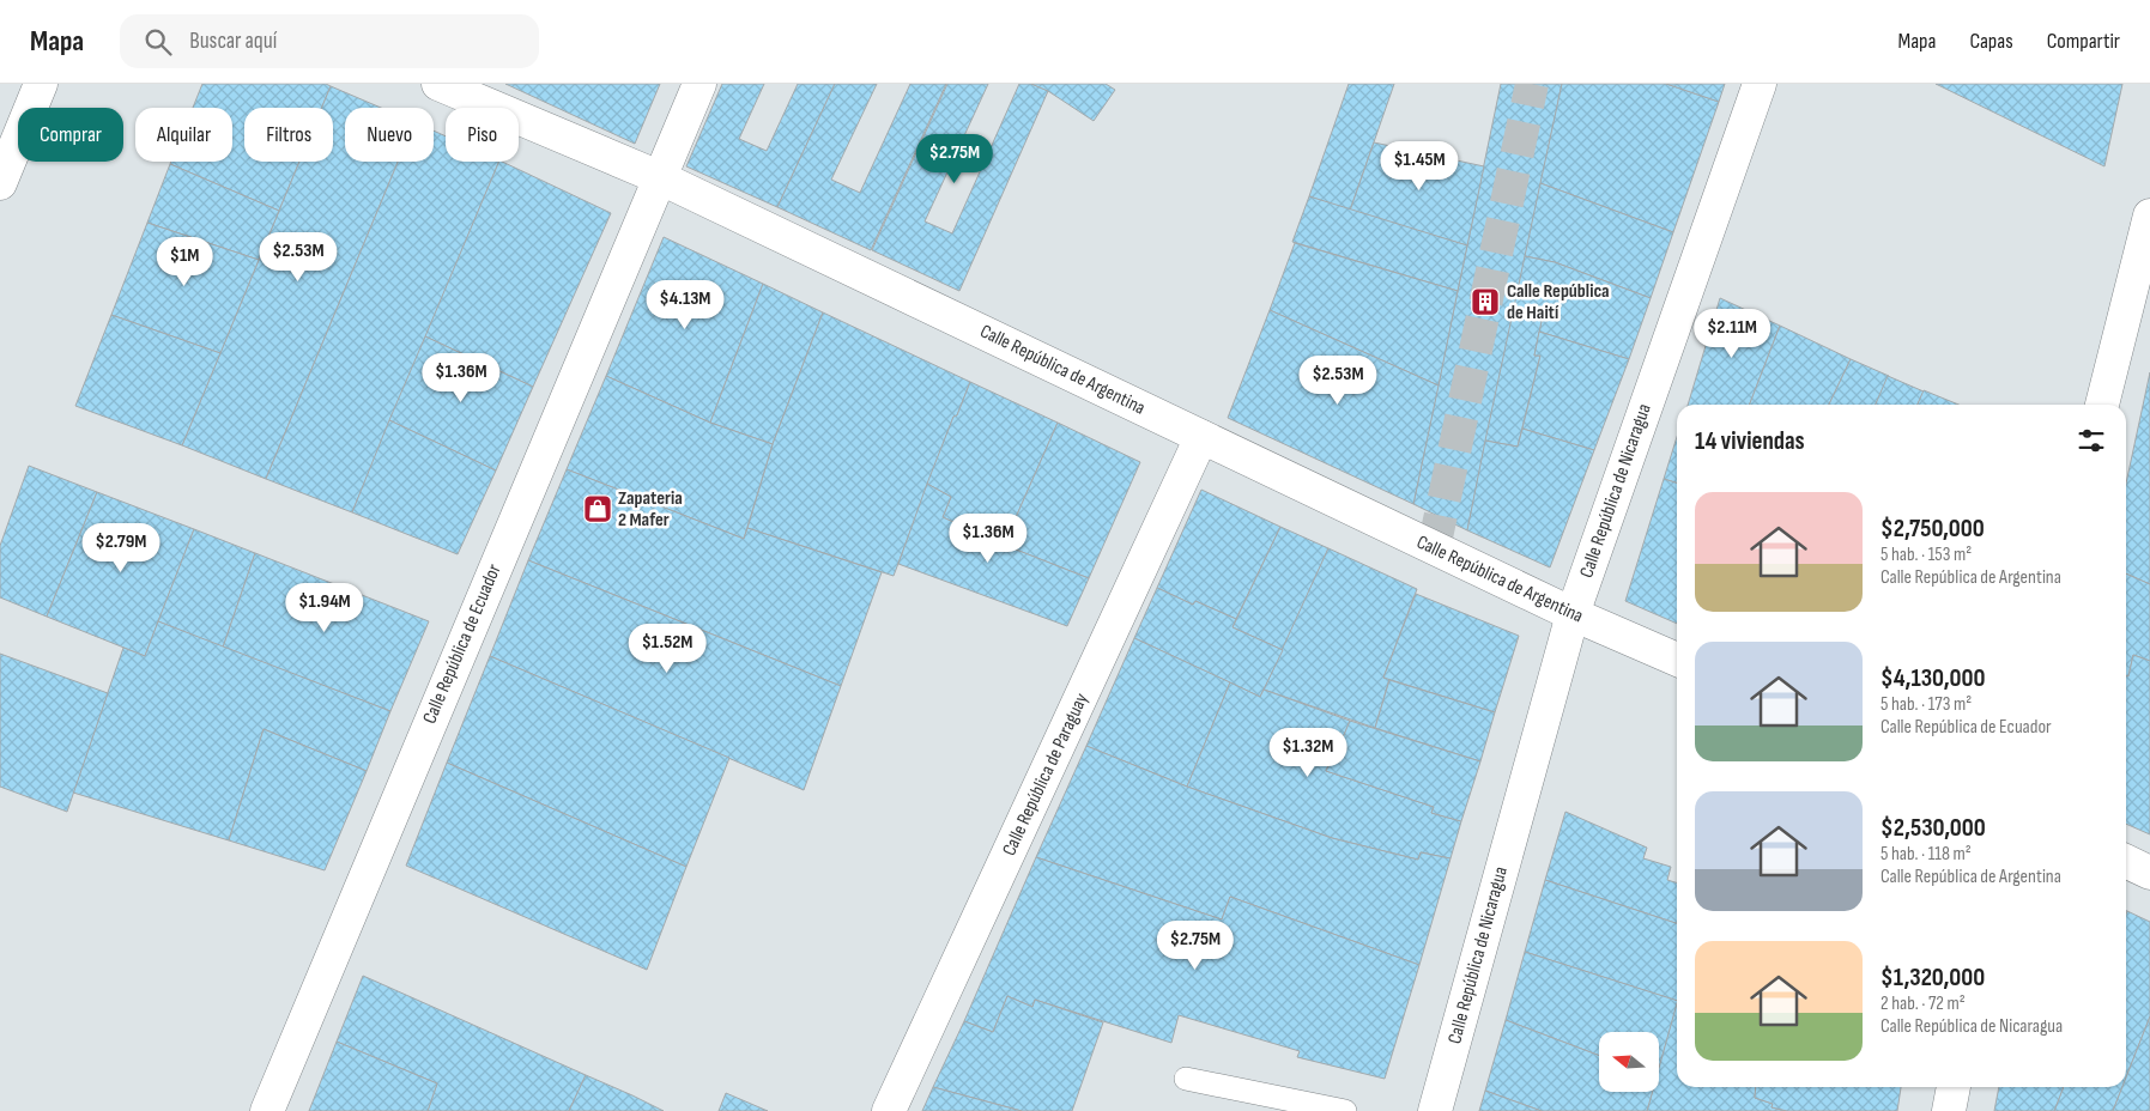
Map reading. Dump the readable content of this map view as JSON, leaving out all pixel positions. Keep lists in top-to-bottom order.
{
  "streets": {
    "street": [
      "Calle República de Argentina",
      "Calle República de Nicaragua",
      "Calle República de Ecuador",
      "Calle República de Paraguay"
    ]
  },
  "crossings": [
    ["Calle República de Argentina", "Calle República de Nicaragua"],
    ["Calle República de Argentina", "Calle República de Ecuador"],
    ["Calle República de Argentina", "Calle República de Paraguay"]
  ],
  "places": {
    "building": ["Calle República de Haití"],
    "shop": ["Zapateria 2 Mafer"]
  },
  "north": "left",
  "page": {
    "header": "Mapa",
    "search": "Buscar aquí",
    "nav": ["Mapa", "Capas", "Compartir"],
    "chip": [
      "Comprar",
      "Alquilar",
      "Filtros",
      "Nuevo",
      "Piso"
    ],
    "price": [
      "$2.75M",
      "$1.45M",
      "$2.53M",
      "$1M",
      "$4.13M",
      "$2.11M",
      "$1.36M",
      "$2.53M",
      "$1.36M",
      "$2.79M",
      "$1.94M",
      "$1.52M",
      "$1.32M",
      "$2.75M"
    ],
    "heading": "14 viviendas",
    "list": [
      {
        "name": "$2,750,000",
        "note": "5 hab. · 153 m² · Calle República de Argentina"
      },
      {
        "name": "$4,130,000",
        "note": "5 hab. · 173 m² · Calle República de Ecuador"
      },
      {
        "name": "$2,530,000",
        "note": "5 hab. · 118 m² · Calle República de Argentina"
      },
      {
        "name": "$1,320,000",
        "note": "2 hab. · 72 m² · Calle República de Nicaragua"
      }
    ]
  }
}
